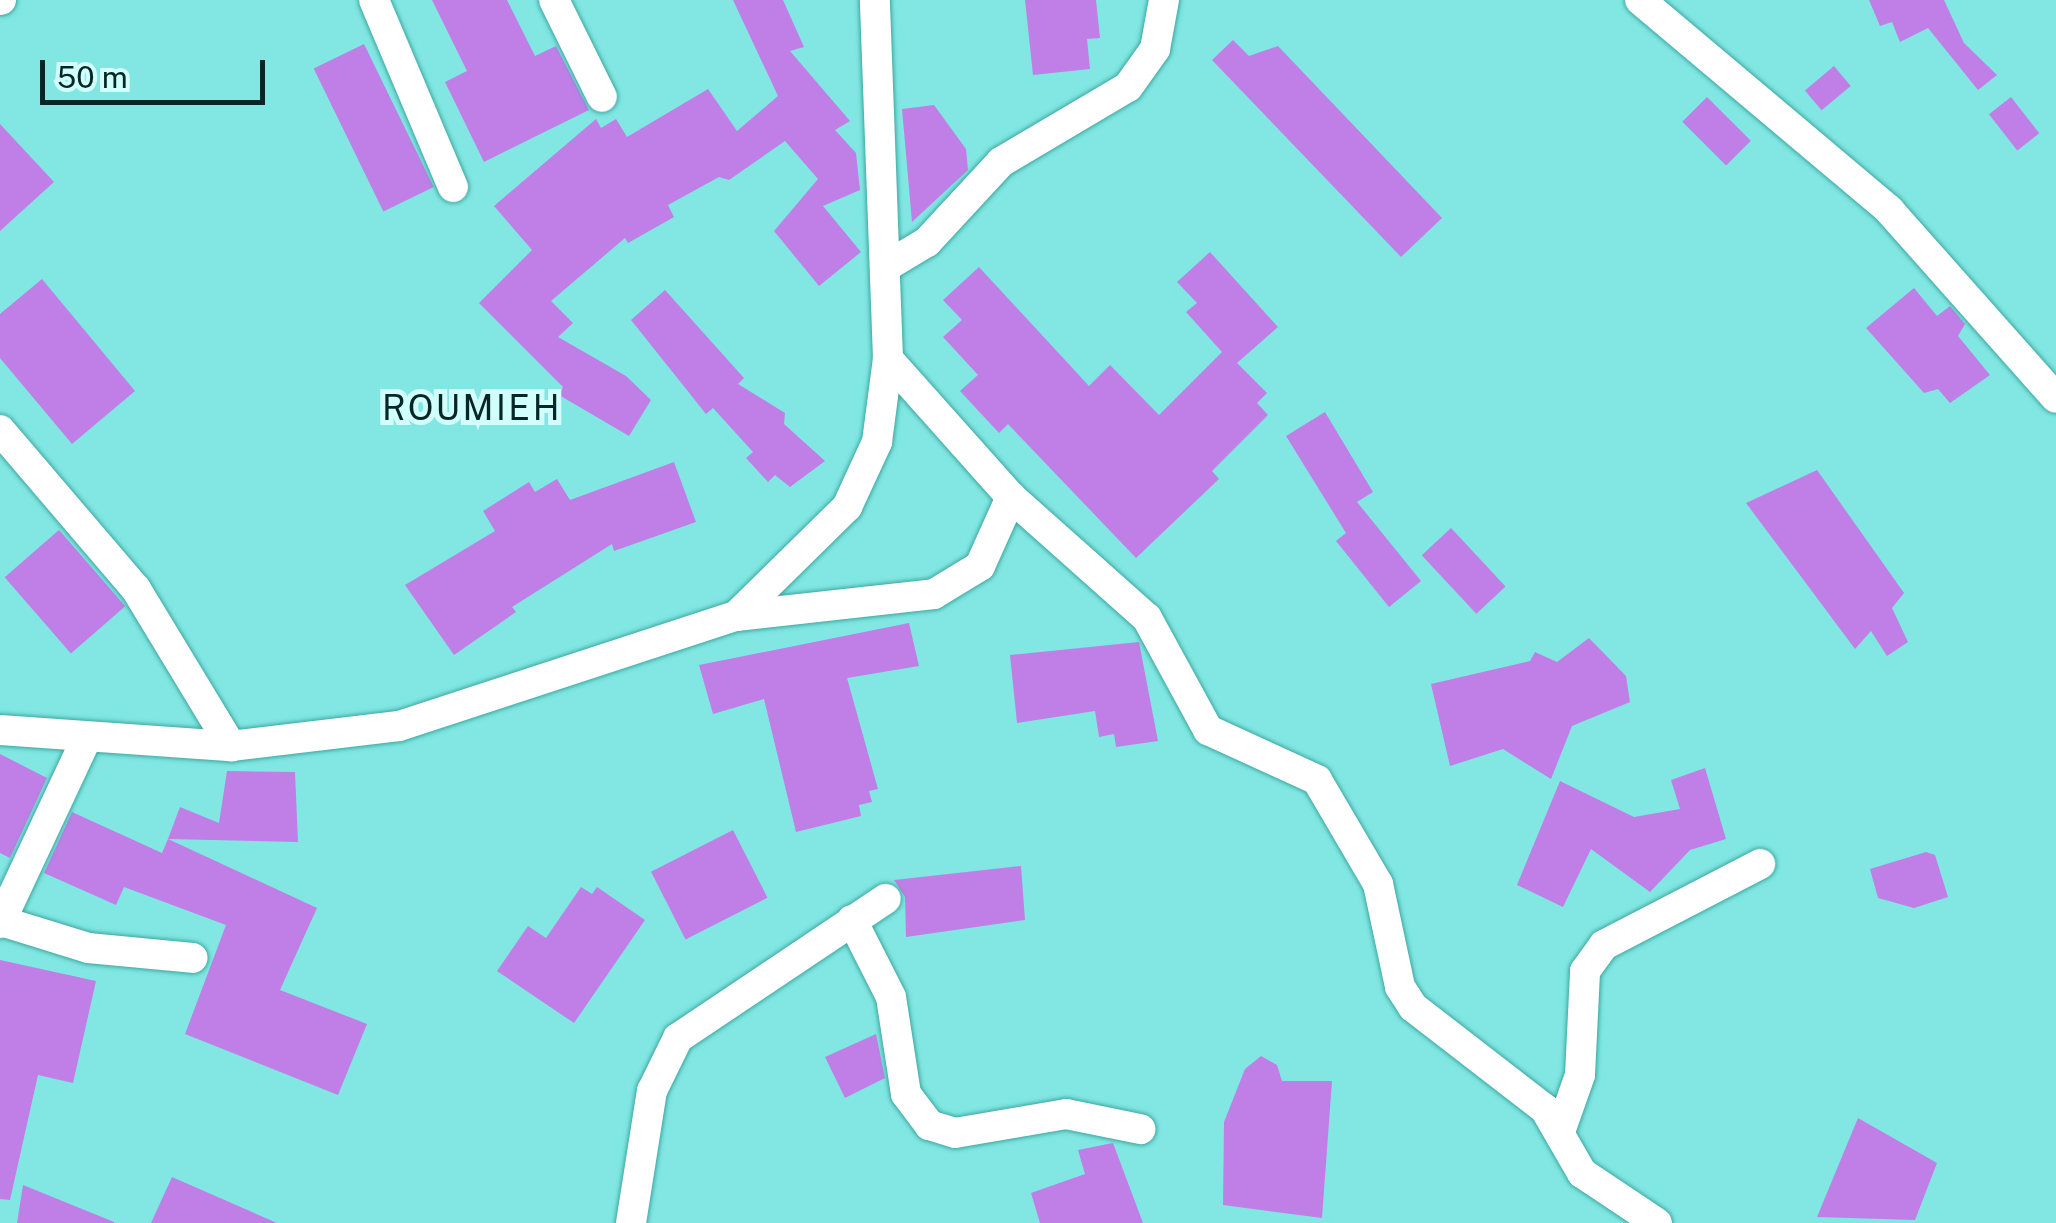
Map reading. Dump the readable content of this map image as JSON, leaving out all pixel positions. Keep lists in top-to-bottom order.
{
  "districts": ["ROUMIEH"],
  "scale_bar": "50 m"
}
